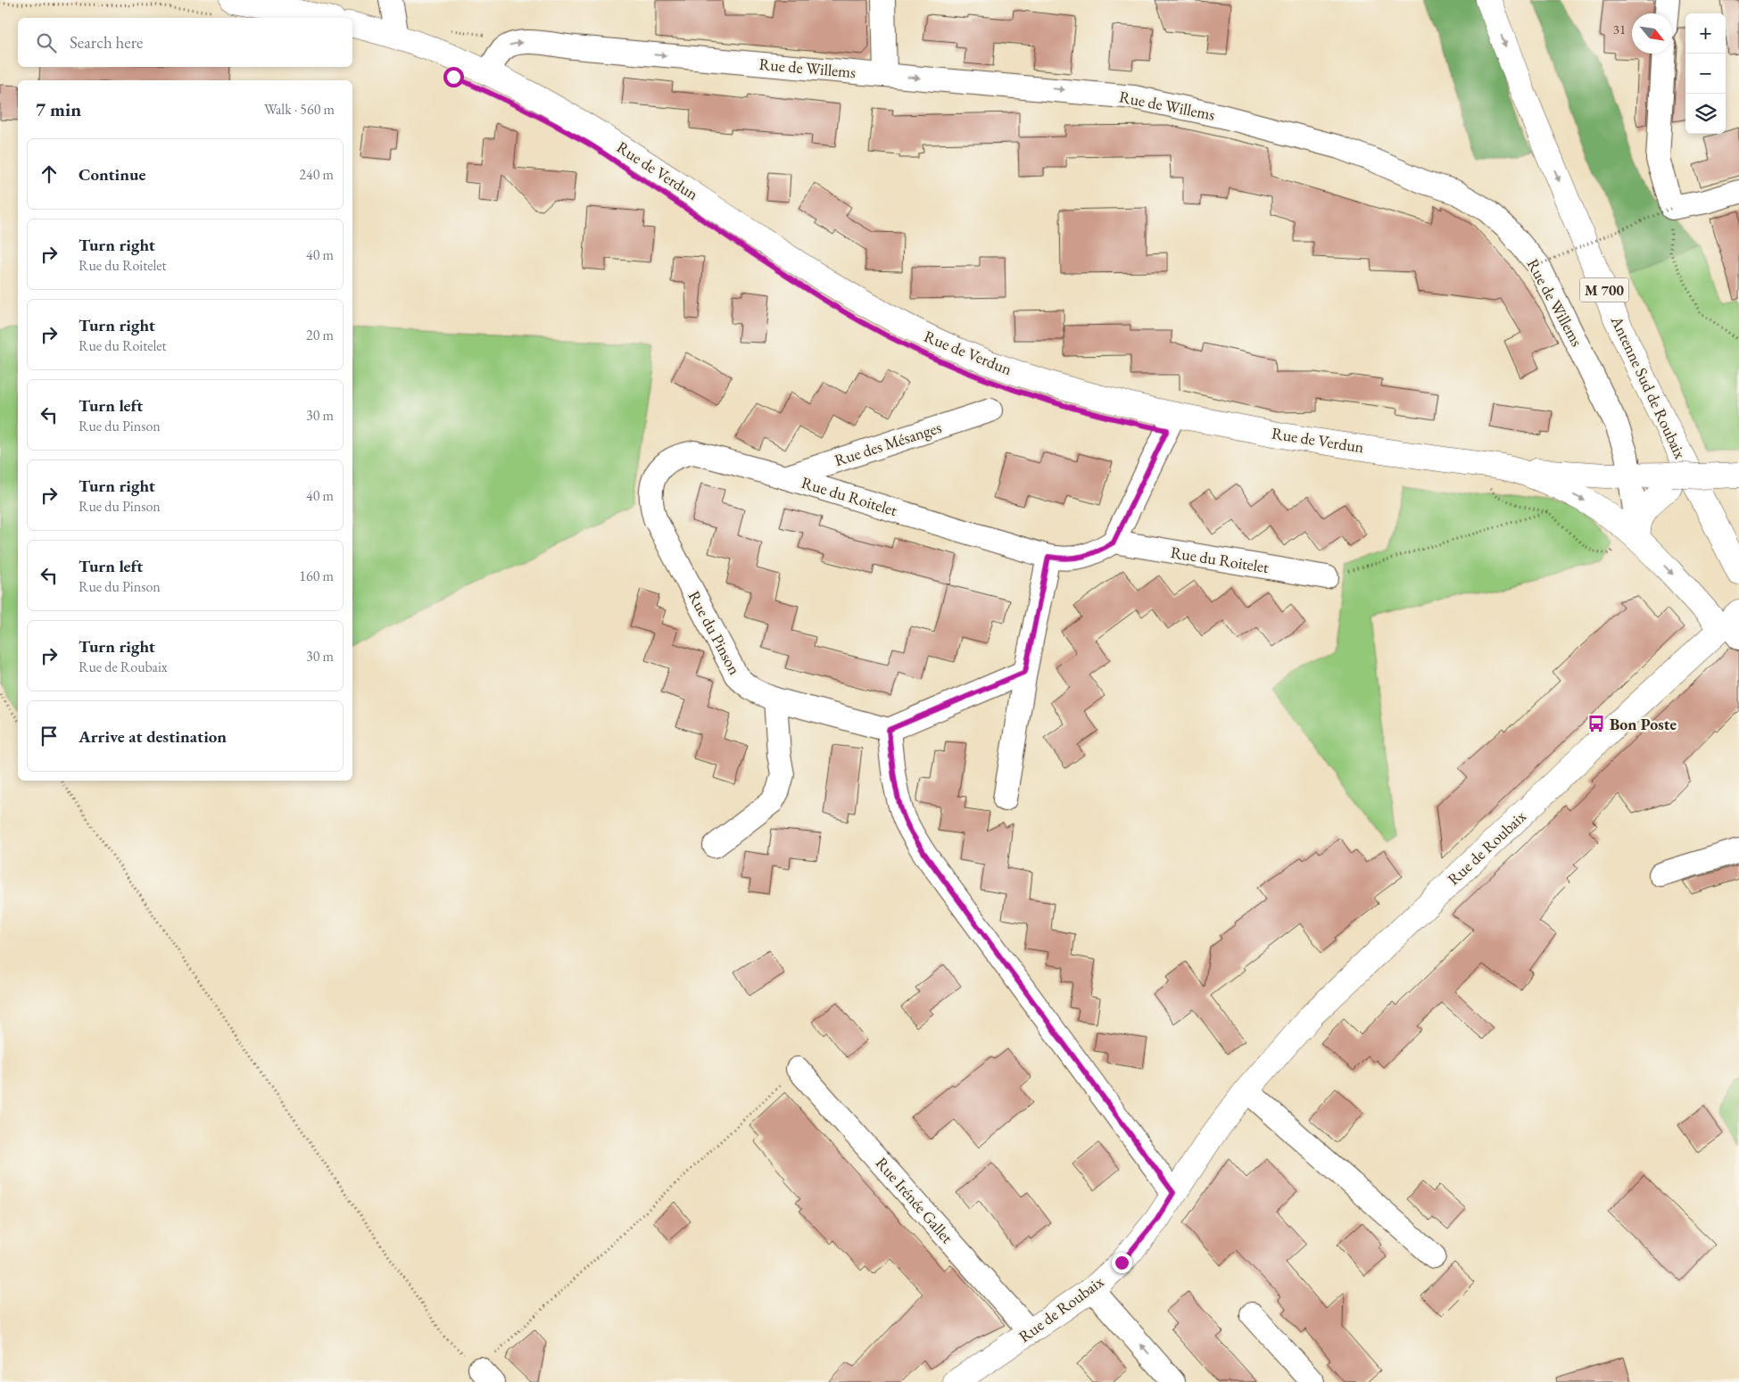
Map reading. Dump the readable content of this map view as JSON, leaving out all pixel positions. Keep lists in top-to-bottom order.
{
  "streets": {
    "main road": [
      "Rue de Verdun",
      "M 700",
      "Antenne Sud de Roubaix",
      "Rue de Roubaix"
    ],
    "street": [
      "Rue de Willems",
      "Rue des Mésanges",
      "Rue du Roitelet",
      "Rue du Pinson",
      "Rue Irénée Gallet"
    ]
  },
  "crossings": [
    ["Rue de Willems", "Rue de Verdun"],
    ["Rue des Mésanges", "Rue du Roitelet"],
    ["Rue du Roitelet", "Rue du Pinson"],
    ["Rue de Roubaix", "Rue Irénée Gallet"]
  ],
  "one_way": ["Rue de Willems"],
  "places": {
    "bus stop": ["Bon Poste"]
  },
  "house_numbers": ["31"],
  "north": "bottom right",
  "page": {
    "map_buttons": ["+", "−"],
    "search": "Search here",
    "heading": ["7 min", "Walk · 560 m"],
    "list": [
      ["Continue", "240 m"],
      ["Turn right", "Rue du Roitelet", "40 m"],
      ["Turn right", "Rue du Roitelet", "20 m"],
      ["Turn left", "Rue du Pinson", "30 m"],
      ["Turn right", "Rue du Pinson", "40 m"],
      ["Turn left", "Rue du Pinson", "160 m"],
      ["Turn right", "Rue de Roubaix", "30 m"],
      "Arrive at destination"
    ]
  }
}
